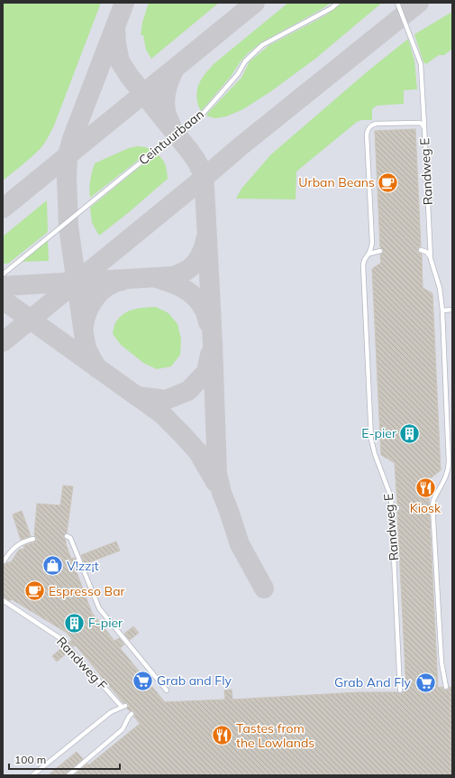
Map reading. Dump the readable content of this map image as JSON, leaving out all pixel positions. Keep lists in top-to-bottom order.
{
  "streets": {
    "lane": ["Ceintuurbaan", "Randweg E", "Randweg F"]
  },
  "places": {
    "cafe": ["Urban Beans", "Espresso Bar"],
    "building": ["E-pier", "F-pier"],
    "restaurant": ["Kiosk", "Tastes from the Lowlands"],
    "shop": ["V!zz¡t"],
    "supermarket": ["Grab and Fly", "Grab And Fly"]
  },
  "scale_bar": "100 m"
}
